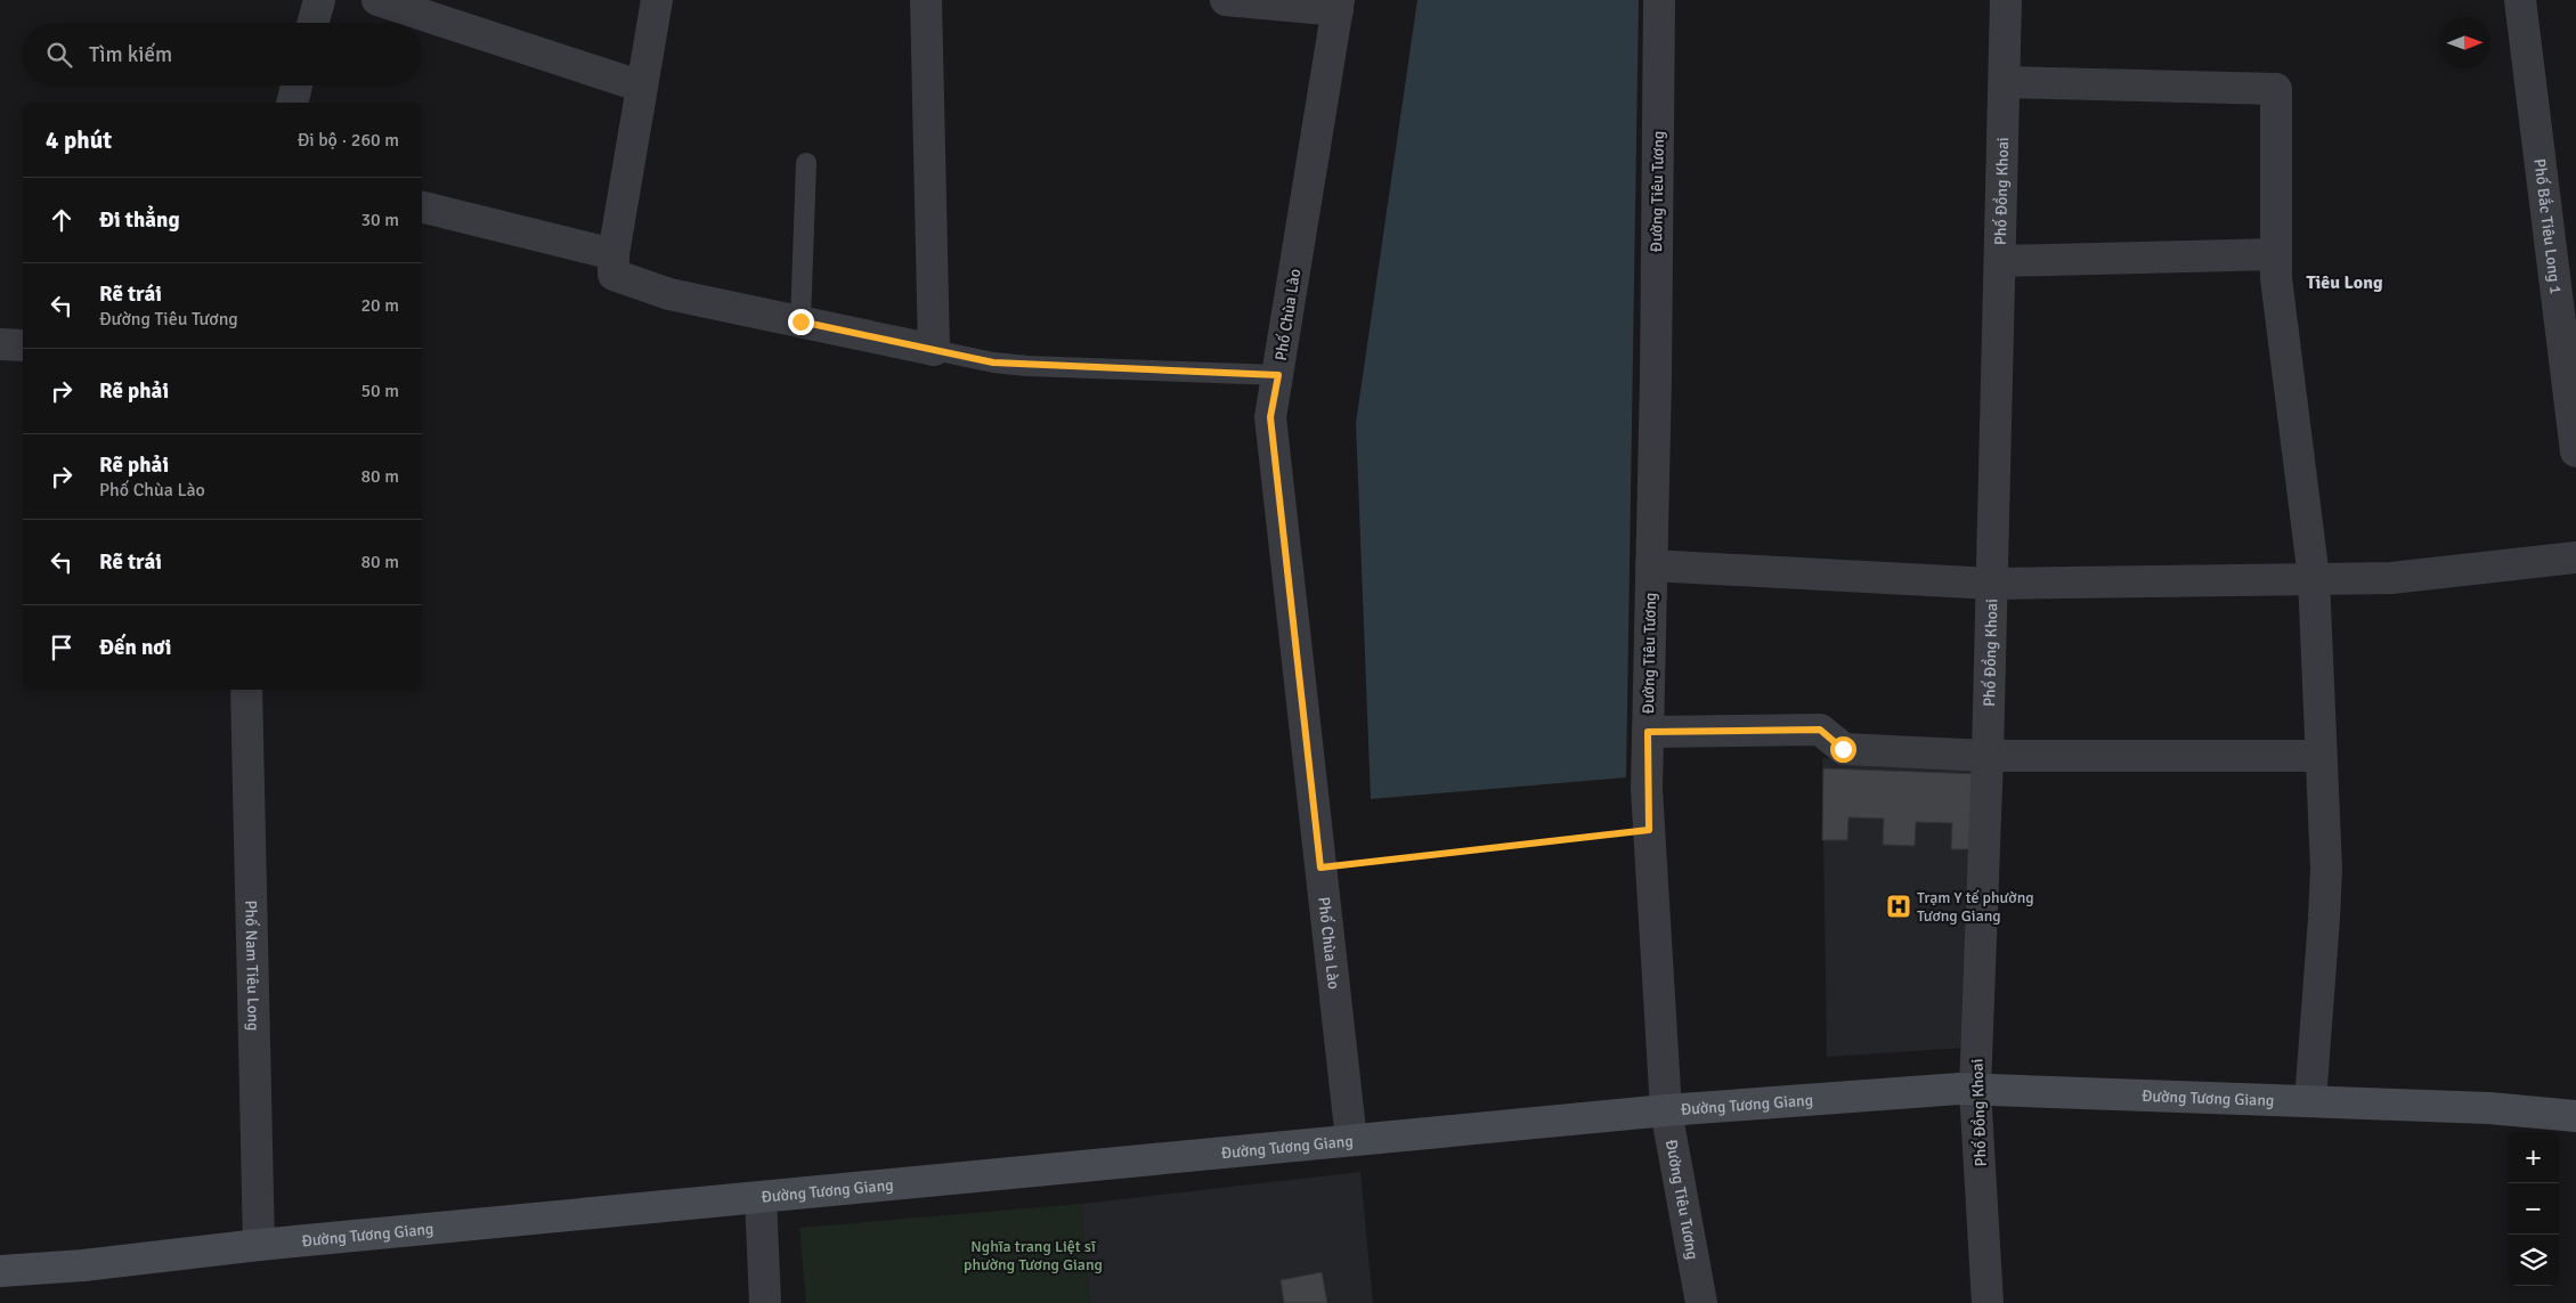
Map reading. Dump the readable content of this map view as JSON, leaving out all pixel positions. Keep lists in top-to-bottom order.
{
  "streets": {
    "main road": ["Đường Tương Giang"],
    "street": [
      "Phố Đồng Khoai",
      "Đường Tiêu Tương",
      "Phố Bắc Tiêu Long 1",
      "Phố Chùa Lào",
      "Phố Nam Tiêu Long"
    ]
  },
  "crossings": [
    ["Phố Đồng Khoai", "Đường Tương Giang"],
    ["Đường Tiêu Tương", "Đường Tương Giang"],
    ["Phố Chùa Lào", "Đường Tương Giang"],
    ["Phố Nam Tiêu Long", "Đường Tương Giang"]
  ],
  "districts": ["Tiêu Long"],
  "parks": ["Nghĩa trang Liệt sĩ phường Tương Giang"],
  "places": {
    "hospital": ["Trạm Y tế phường Tương Giang"]
  },
  "north": "right",
  "page": {
    "search": "Tìm kiếm",
    "heading": ["4 phút", "Đi bộ · 260 m"],
    "list": [
      ["Đi thẳng", "30 m"],
      ["Rẽ trái", "Đường Tiêu Tương", "20 m"],
      ["Rẽ phải", "50 m"],
      ["Rẽ phải", "Phố Chùa Lào", "80 m"],
      ["Rẽ trái", "80 m"],
      "Đến nơi"
    ],
    "map_buttons": ["+", "−"]
  }
}
